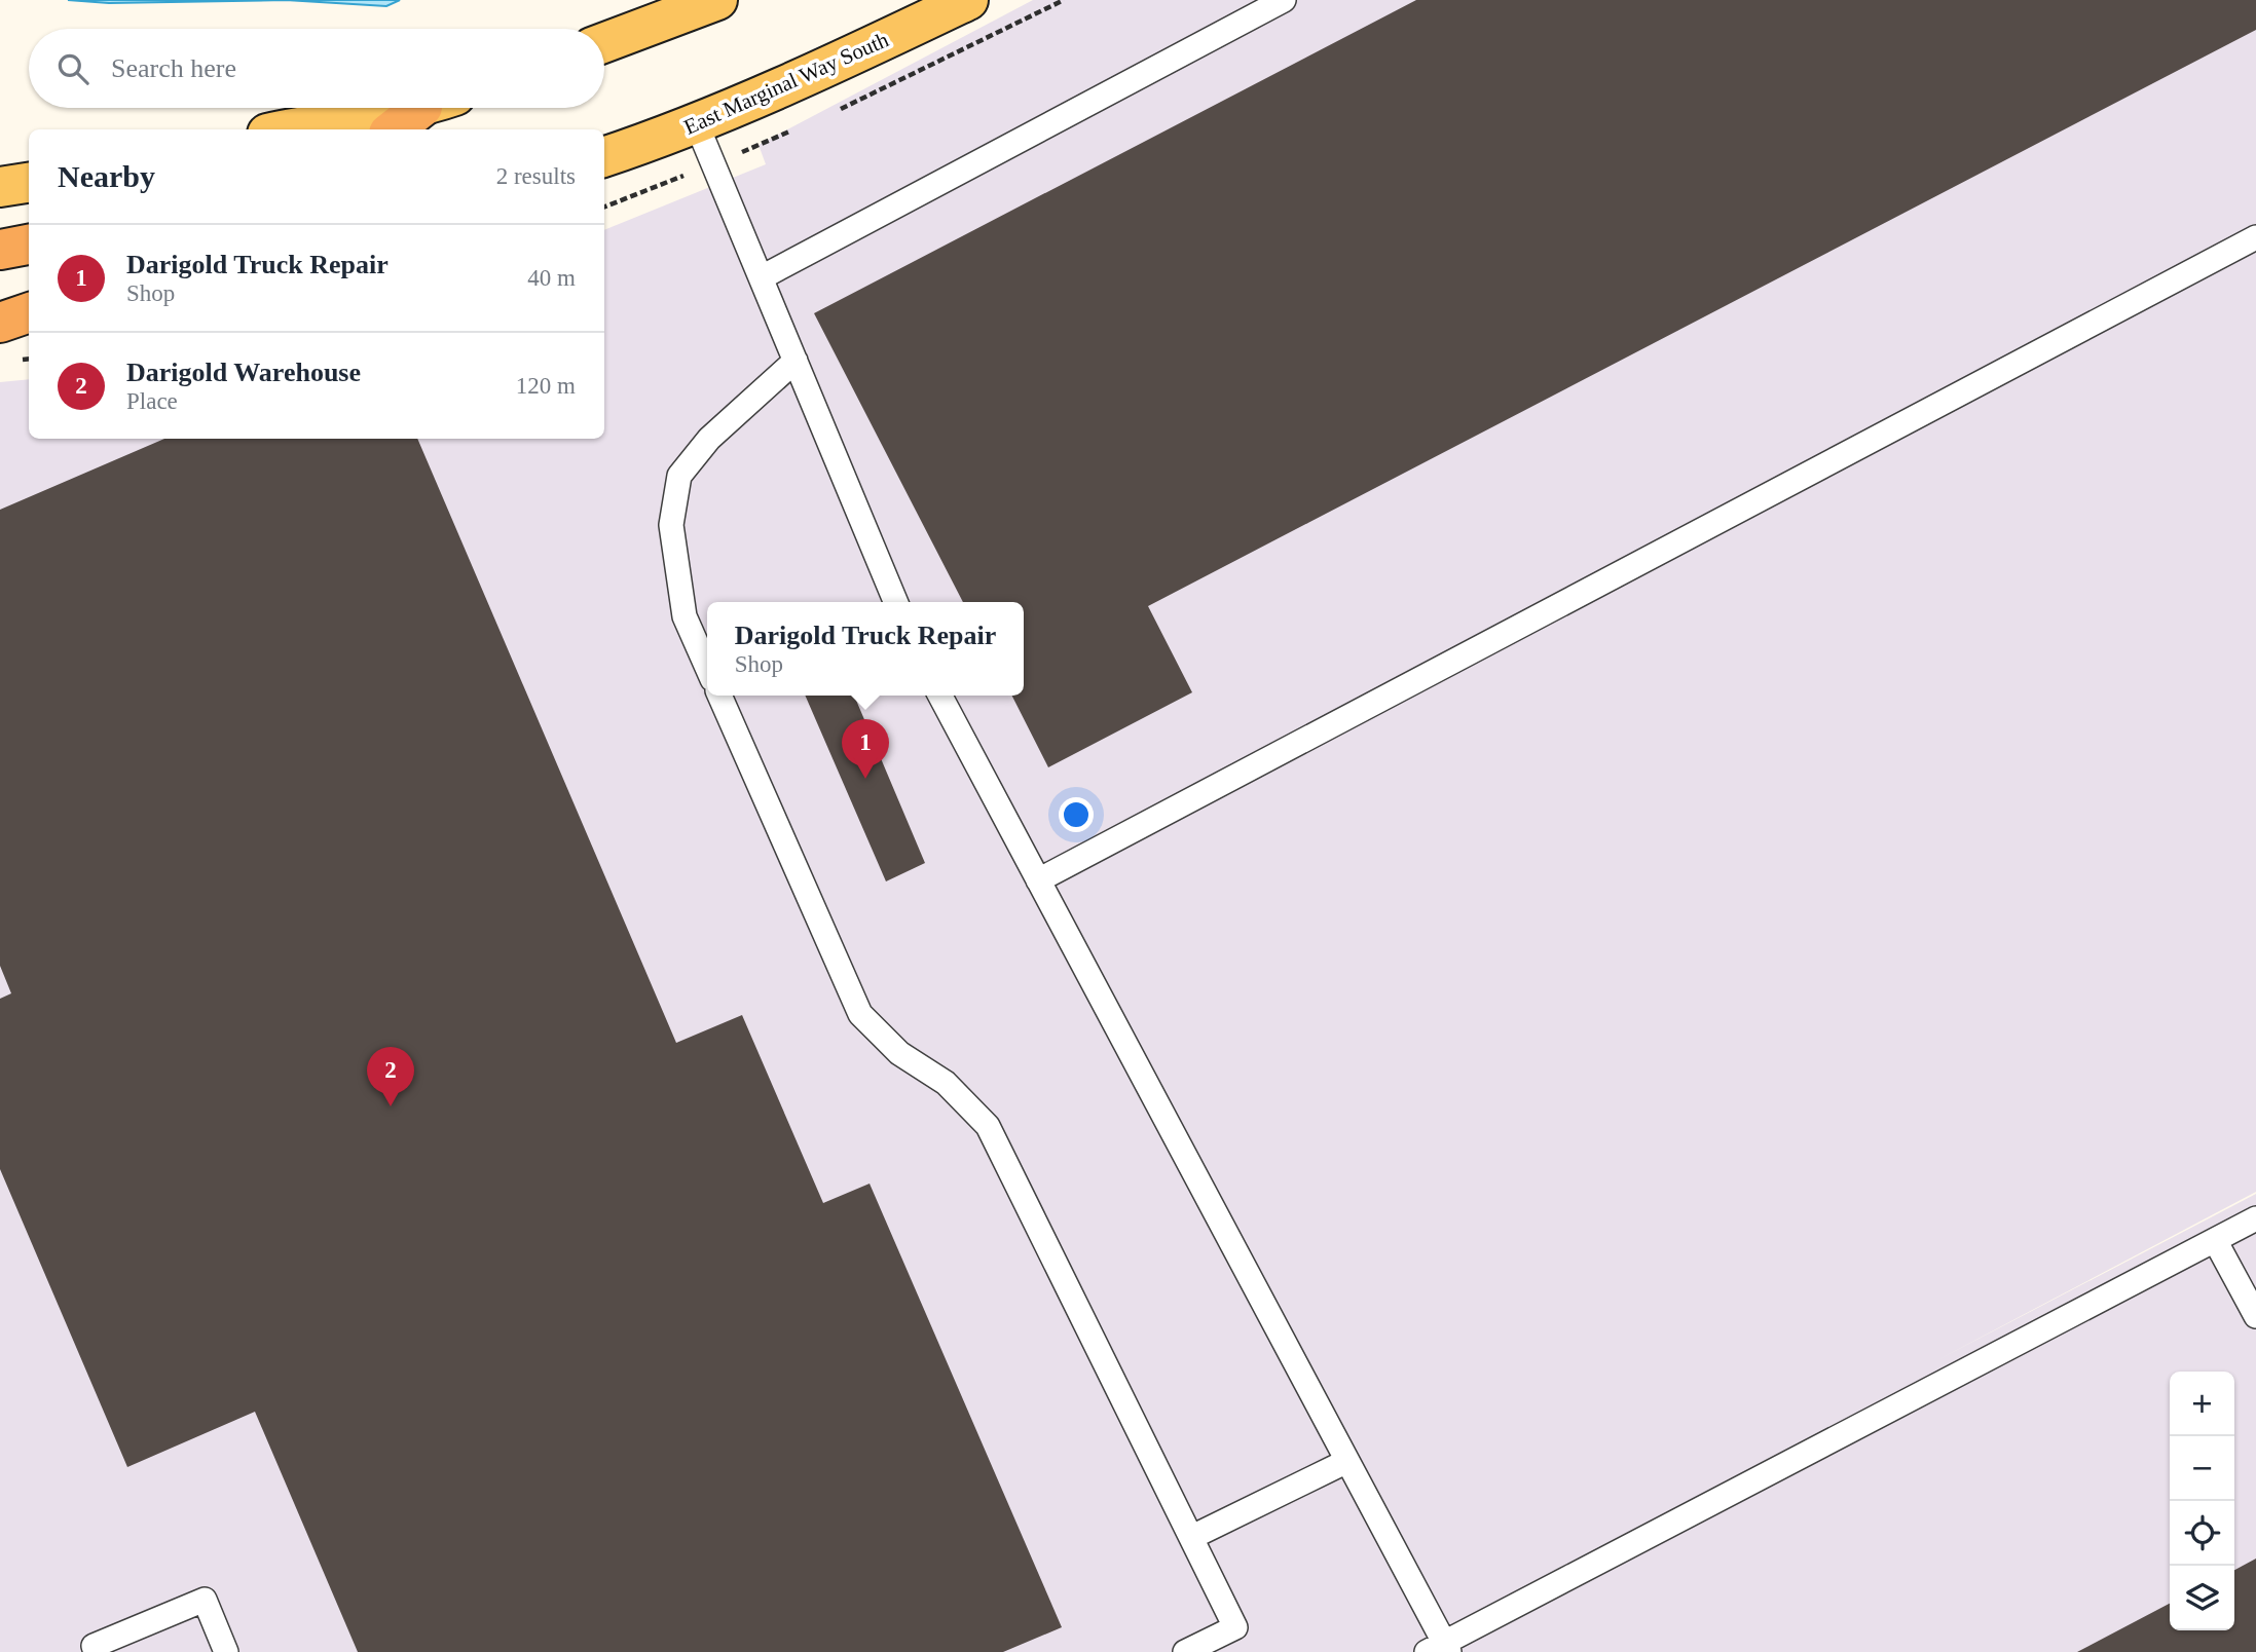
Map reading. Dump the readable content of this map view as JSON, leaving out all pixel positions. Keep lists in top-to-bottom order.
{
  "streets": {
    "main road": ["East Marginal Way South"]
  },
  "page": {
    "search": "Search here",
    "heading": ["Nearby", "2 results"],
    "list": [
      {
        "mark": "1",
        "name": "Darigold Truck Repair",
        "note": "Shop",
        "value": "40 m"
      },
      {
        "mark": "2",
        "name": "Darigold Warehouse",
        "note": "Place",
        "value": "120 m"
      }
    ],
    "popup": ["Darigold Truck Repair", "Shop"],
    "pins": ["1", "2"],
    "map_buttons": ["+", "−"]
  }
}
